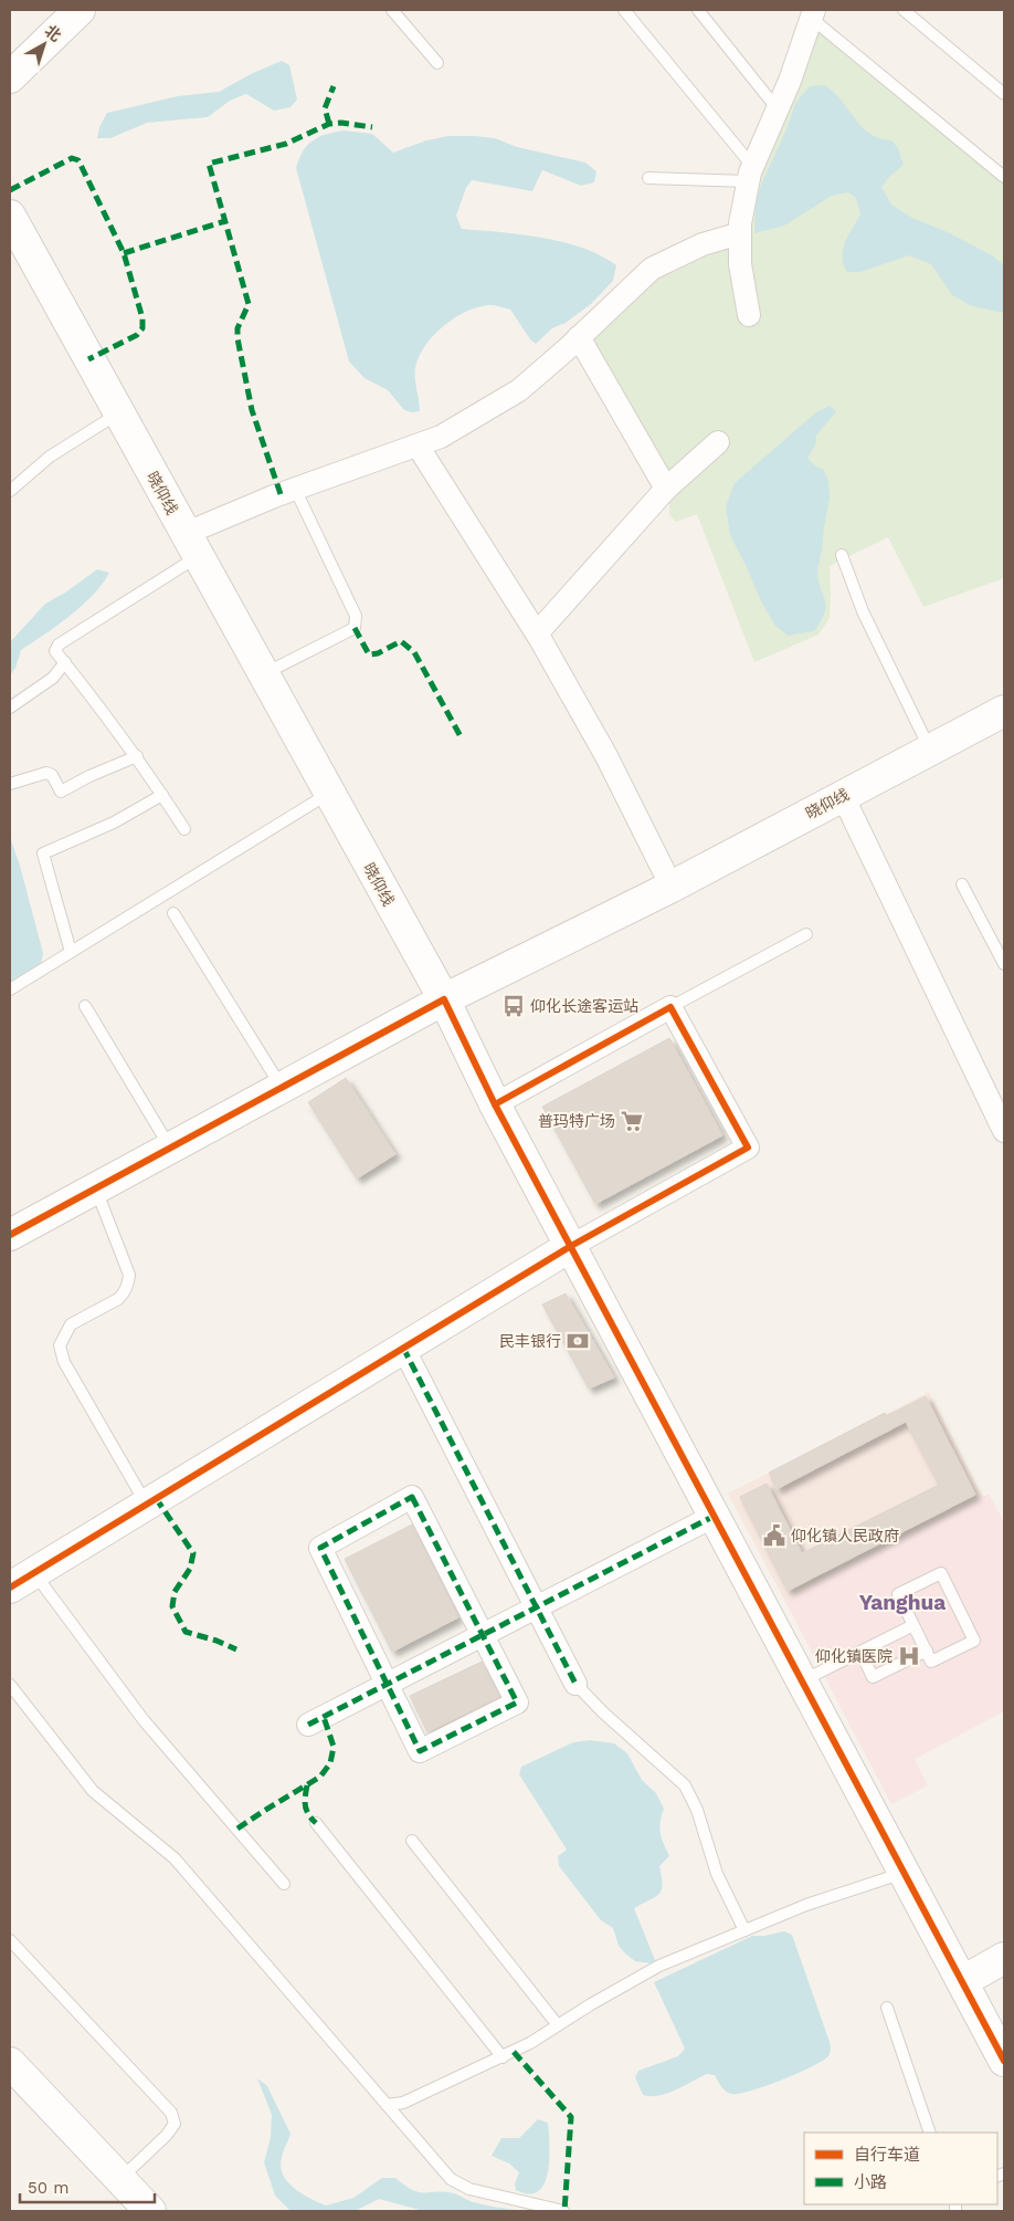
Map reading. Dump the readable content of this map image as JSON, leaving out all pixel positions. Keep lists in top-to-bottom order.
{
  "streets": {
    "street": ["晓仰线"]
  },
  "districts": ["Yanghua"],
  "places": {
    "bus stop": ["仰化长途客运站"],
    "supermarket": ["普玛特广场"],
    "bank": ["民丰银行"],
    "public building": ["仰化镇人民政府"],
    "hospital": ["仰化镇医院"]
  },
  "legend": ["自行车道", "小路"],
  "scale_bar": "50 m",
  "north": "top right"
}
